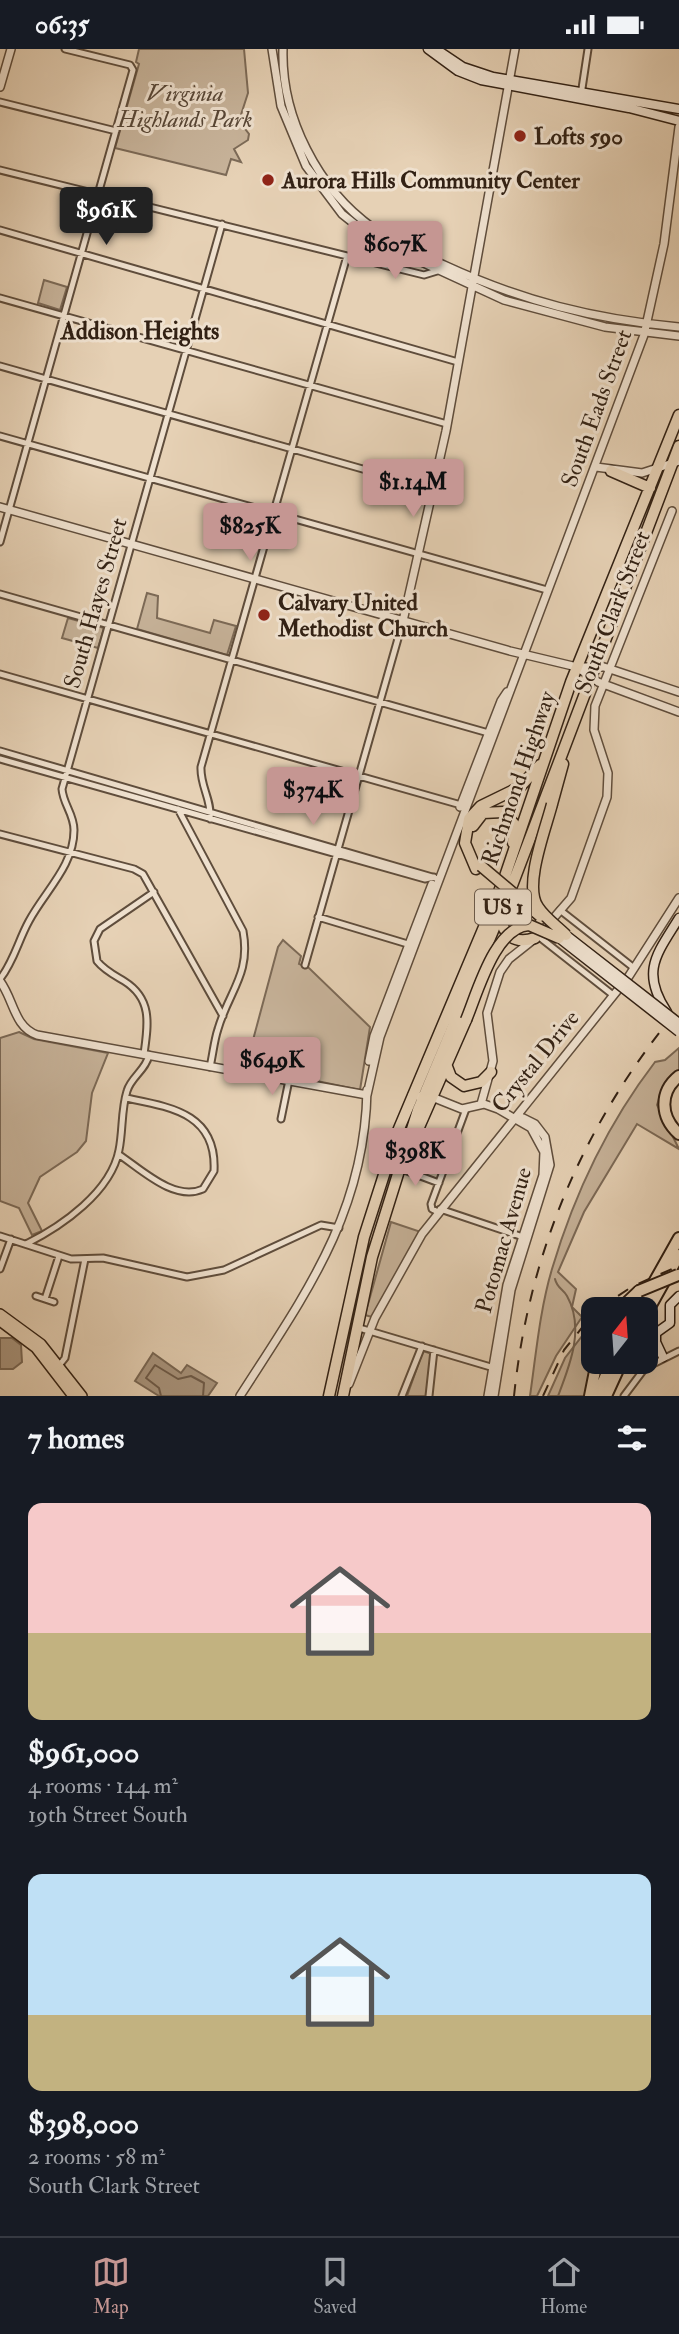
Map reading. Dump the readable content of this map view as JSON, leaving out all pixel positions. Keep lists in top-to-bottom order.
{
  "streets": {
    "highway": ["Richmond Highway", "US 1"],
    "street": [
      "South Eads Street",
      "South Hayes Street",
      "South Clark Street",
      "Crystal Drive",
      "Potomac Avenue"
    ]
  },
  "crossings": [
    ["Crystal Drive", "Potomac Avenue"]
  ],
  "districts": ["Addison Heights"],
  "parks": ["Virginia Highlands Park"],
  "places": ["Lofts 590", "Aurora Hills Community Center", "Calvary United Methodist Church"],
  "north": "top",
  "page": {
    "status": "06:35",
    "price": [
      "$961K",
      "$607K",
      "$1.14M",
      "$825K",
      "$374K",
      "$649K",
      "$398K"
    ],
    "heading": "7 homes",
    "list": [
      {
        "name": "$961,000",
        "note": "4 rooms · 144 m² · 19th Street South"
      },
      {
        "name": "$398,000",
        "note": "2 rooms · 58 m² · South Clark Street"
      }
    ],
    "tabs": ["Map", "Saved", "Home"]
  }
}
